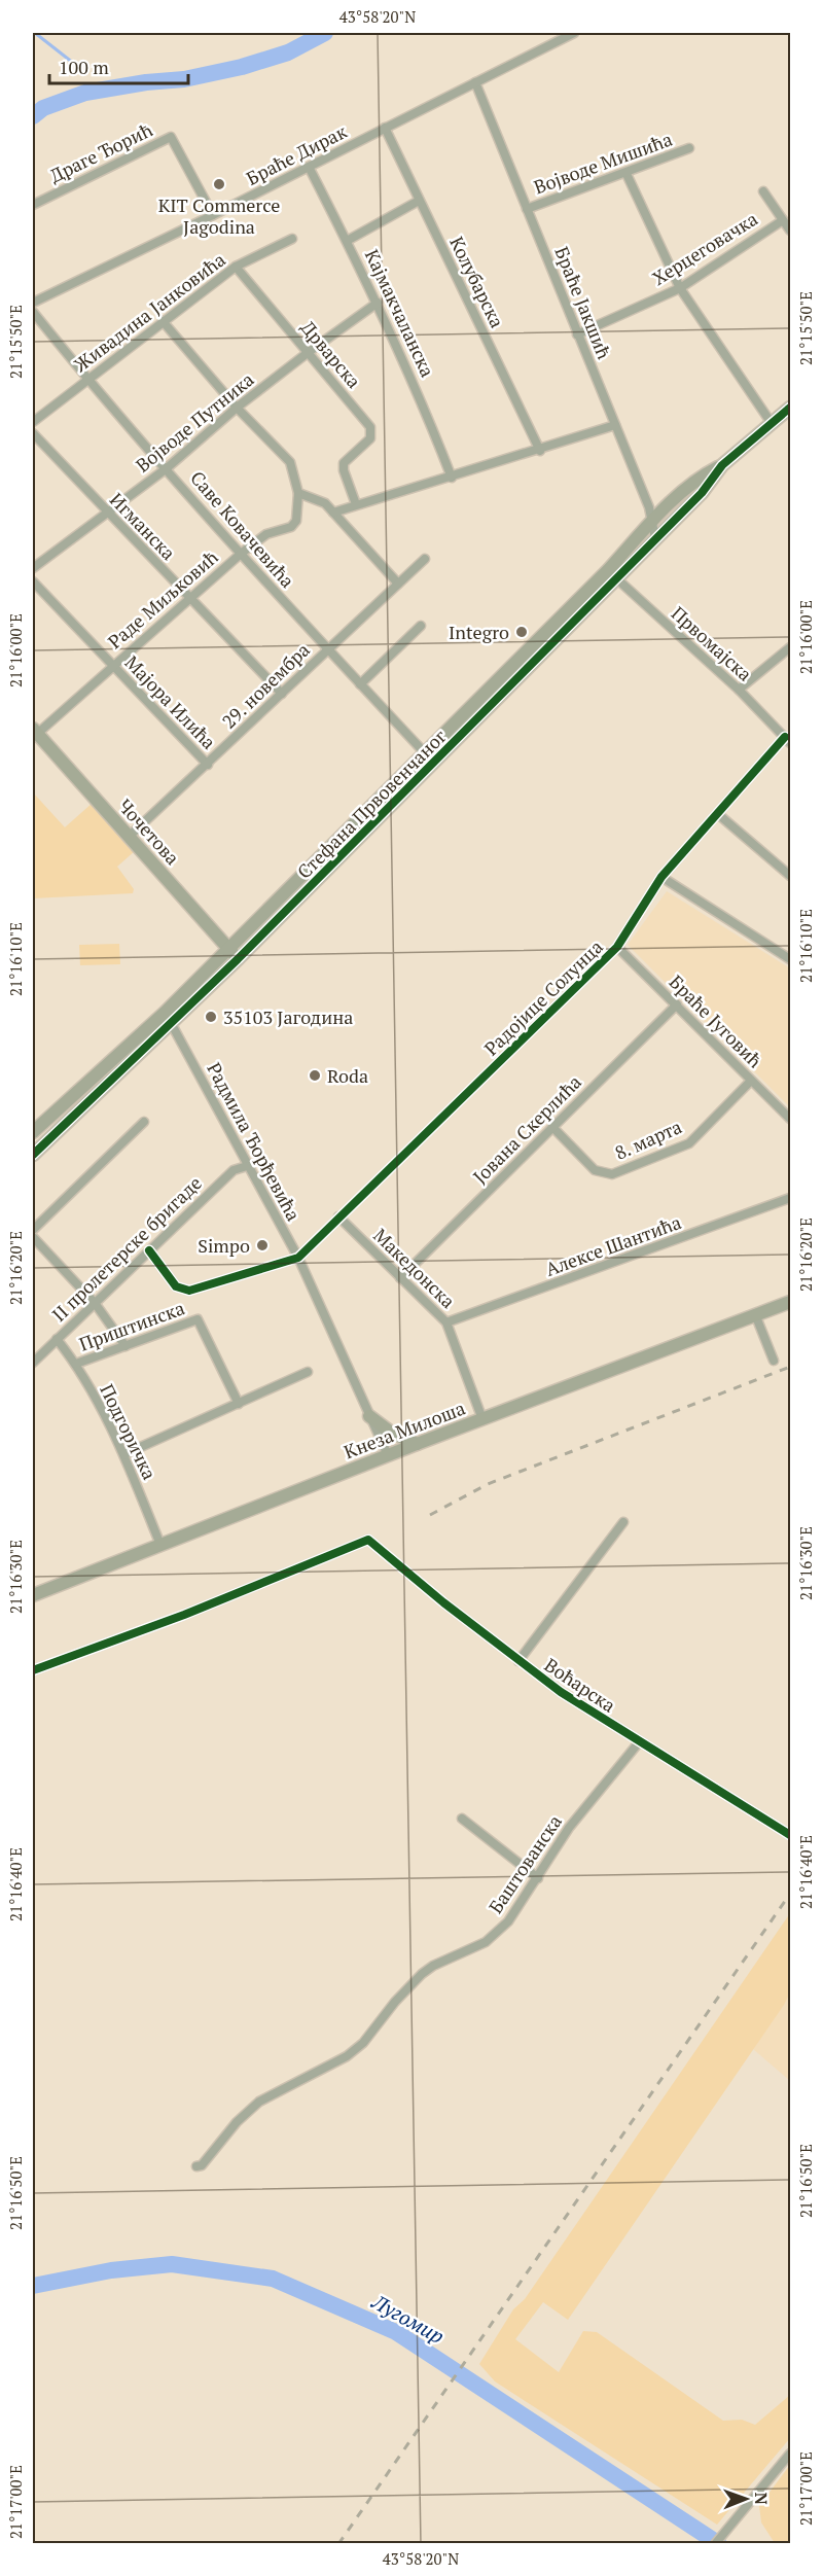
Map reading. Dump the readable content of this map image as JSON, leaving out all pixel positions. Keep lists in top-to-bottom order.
{
  "streets": {
    "street": [
      "Драге Ђорић",
      "Браће Дирак",
      "Војводе Мишића",
      "Херцеговачка",
      "Колубарска",
      "Браће Јакшић",
      "Живадина Јанковића",
      "Кајмакчаланска",
      "Дрварска",
      "Војводе Путника",
      "Игманска",
      "Саве Ковачевића",
      "Раде Миљковић",
      "Првомајска",
      "29. новембра",
      "Мајора Илића",
      "Стефана Првовенчаног",
      "Чочетова",
      "Радојице Солунца",
      "Браће Југовић",
      "Јована Скерлића",
      "8. марта",
      "Радмила Ђорђевића",
      "Алексе Шантића",
      "II пролетерске бригаде",
      "Македонска",
      "Приштинска",
      "Кнеза Милоша",
      "Подгоричка",
      "Воћарска",
      "Баштованска"
    ]
  },
  "crossings": [
    ["Драге Ђорић", "Браће Дирак"],
    ["Браће Дирак", "Колубарска"],
    ["Браће Дирак", "Браће Јакшић"],
    ["Браће Дирак", "Кајмакчаланска"],
    ["Војводе Мишића", "Браће Јакшић"],
    ["Херцеговачка", "Браће Јакшић"],
    ["Браће Јакшић", "Стефана Првовенчаног"],
    ["Живадина Јанковића", "Дрварска"],
    ["Живадина Јанковића", "Саве Ковачевића"],
    ["Кајмакчаланска", "Војводе Путника"],
    ["Дрварска", "Војводе Путника"],
    ["Војводе Путника", "Игманска"],
    ["Војводе Путника", "Саве Ковачевића"],
    ["Игманска", "Раде Миљковић"],
    ["Игманска", "29. новембра"],
    ["Саве Ковачевића", "Раде Миљковић"],
    ["Саве Ковачевића", "29. новембра"],
    ["Саве Ковачевића", "Стефана Првовенчаног"],
    ["Раде Миљковић", "Мајора Илића"],
    ["Раде Миљковић", "Чочетова"],
    ["Првомајска", "Стефана Првовенчаног"],
    ["Првомајска", "Радојице Солунца"],
    ["29. новембра", "Мајора Илића"],
    ["29. новембра", "Чочетова"],
    ["Стефана Првовенчаног", "Чочетова"],
    ["Стефана Првовенчаног", "Радмила Ђорђевића"],
    ["Радојице Солунца", "Браће Југовић"],
    ["Радојице Солунца", "Радмила Ђорђевића"],
    ["Радојице Солунца", "Македонска"],
    ["Браће Југовић", "Јована Скерлића"],
    ["Браће Југовић", "8. марта"],
    ["Јована Скерлића", "8. марта"],
    ["Јована Скерлића", "Македонска"],
    ["Радмила Ђорђевића", "II пролетерске бригаде"],
    ["Радмила Ђорђевића", "Кнеза Милоша"],
    ["Алексе Шантића", "Македонска"],
    ["II пролетерске бригаде", "Подгоричка"],
    ["Македонска", "Кнеза Милоша"],
    ["Приштинска", "Подгоричка"],
    ["Кнеза Милоша", "Подгоричка"],
    ["Воћарска", "Баштованска"]
  ],
  "water": ["Лугомир"],
  "places": [
    "KIT Commerce Jagodina",
    "Integro",
    "35103 Јагодина",
    "Roda",
    "Simpo"
  ],
  "scale_bar": "100 m",
  "north": "right",
  "coordinates": [
    "43°58'20\"N",
    "21°15'50\"E",
    "21°16'00\"E",
    "21°16'10\"E",
    "21°16'20\"E",
    "21°16'30\"E",
    "21°16'40\"E",
    "21°16'50\"E",
    "21°17'00\"E"
  ]
}
